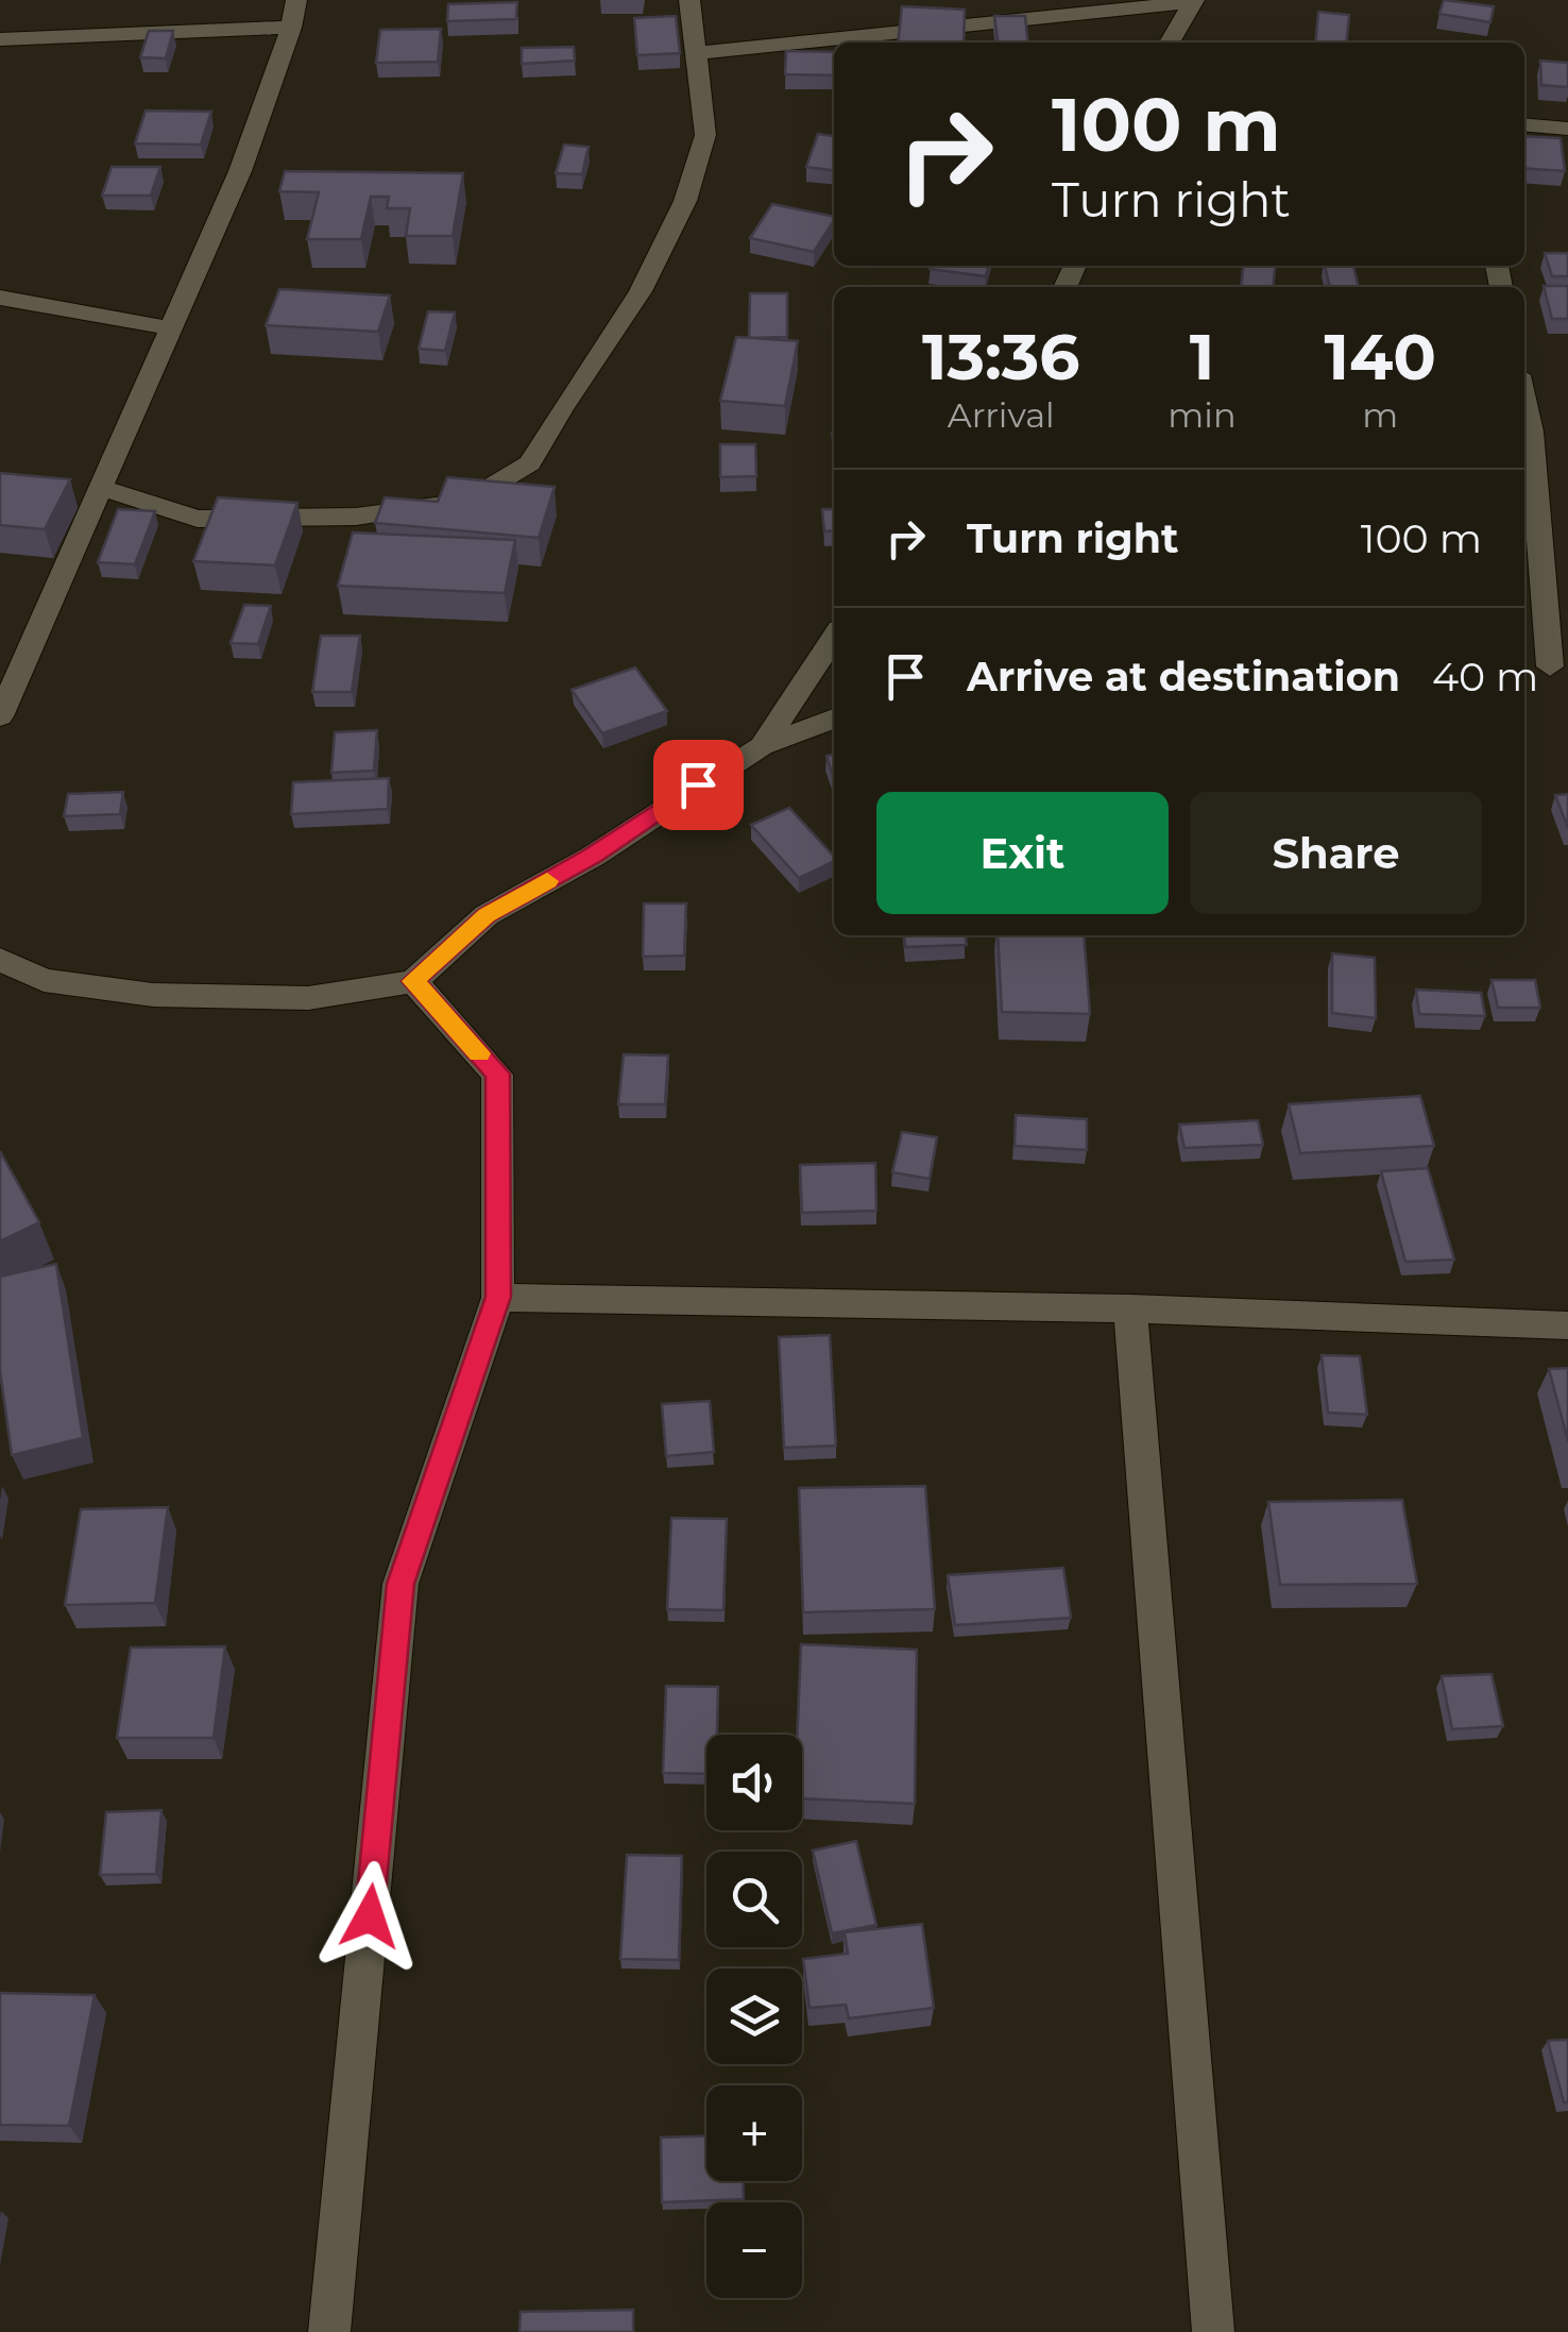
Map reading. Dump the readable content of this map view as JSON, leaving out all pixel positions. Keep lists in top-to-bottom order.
{
  "page": {
    "turn": ["100 m", "Turn right"],
    "eta": [
      "13:36",
      "Arrival",
      "1",
      "min",
      "140",
      "m"
    ],
    "list": [
      {
        "name": "Turn right",
        "value": "100 m"
      },
      {
        "name": "Arrive at destination",
        "value": "40 m"
      }
    ],
    "buttons": ["Exit", "Share"],
    "map_buttons": ["+", "−"]
  }
}
